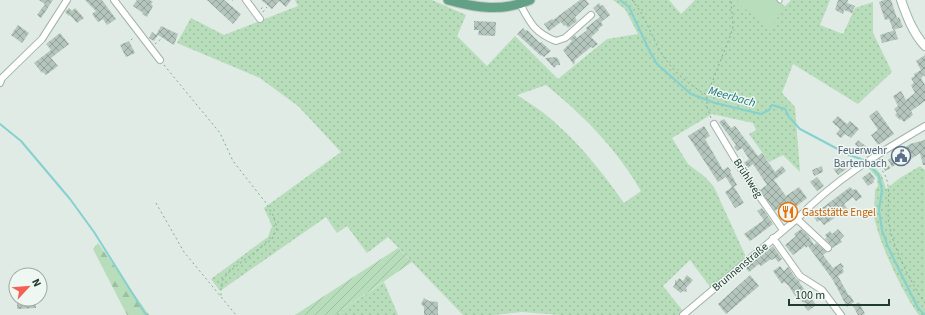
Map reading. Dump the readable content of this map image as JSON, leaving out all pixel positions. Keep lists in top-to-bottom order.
{
  "streets": {
    "street": ["Brühlweg", "Brunnenstraße"]
  },
  "crossings": [
    ["Brühlweg", "Brunnenstraße"]
  ],
  "water": ["Meerbach"],
  "places": {
    "public building": ["Feuerwehr Bartenbach"],
    "restaurant": ["Gaststätte Engel"]
  },
  "scale_bar": "100 m",
  "north": "top right"
}
